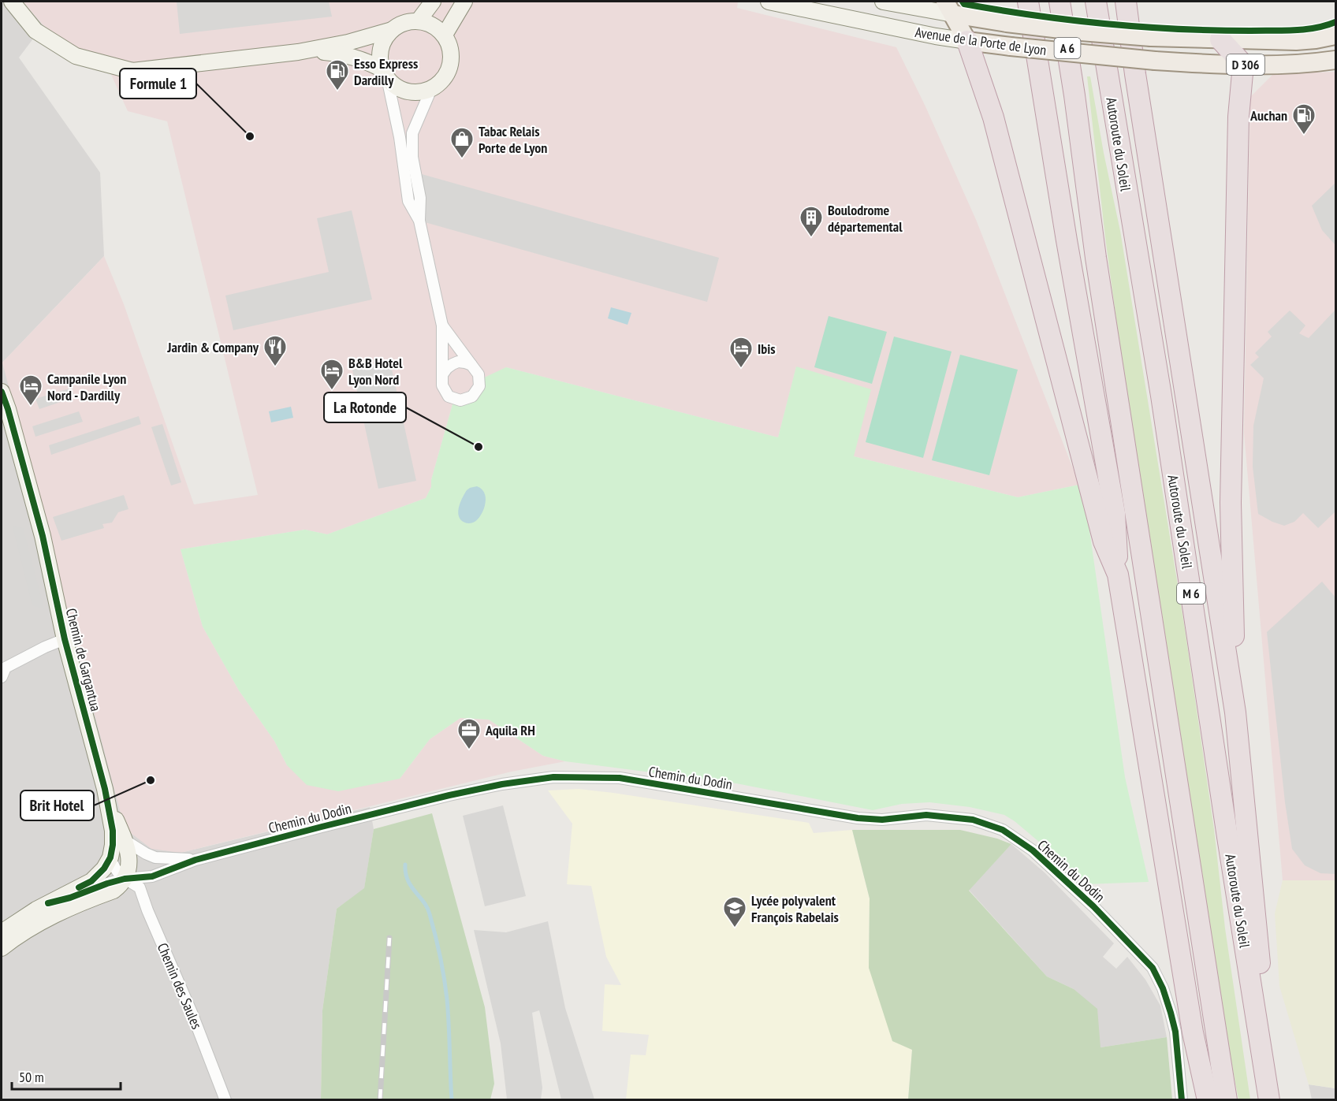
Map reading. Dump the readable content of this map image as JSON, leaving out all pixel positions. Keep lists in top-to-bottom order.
{
  "streets": {
    "highway": ["A 6", "Autoroute du Soleil", "M 6"],
    "main road": ["Avenue de la Porte de Lyon", "D 306"],
    "street": ["Chemin de Gargantua", "Chemin du Dodin", "Chemin des Saules"]
  },
  "crossings": [
    ["Chemin de Gargantua", "Chemin des Saules"],
    ["Chemin du Dodin", "Chemin des Saules"]
  ],
  "places": {
    "fuel station": ["Esso Express Dardilly", "Auchan"],
    "other": ["Formule 1", "La Rotonde", "Brit Hotel"],
    "shop": ["Tabac Relais Porte de Lyon"],
    "building": ["Boulodrome départemental"],
    "restaurant": ["Jardin & Company"],
    "hotel": ["Ibis", "B&B Hotel Lyon Nord", "Campanile Lyon Nord - Dardilly"],
    "office": ["Aquila RH"],
    "school or university": ["Lycée polyvalent François Rabelais"]
  },
  "scale_bar": "50 m"
}
